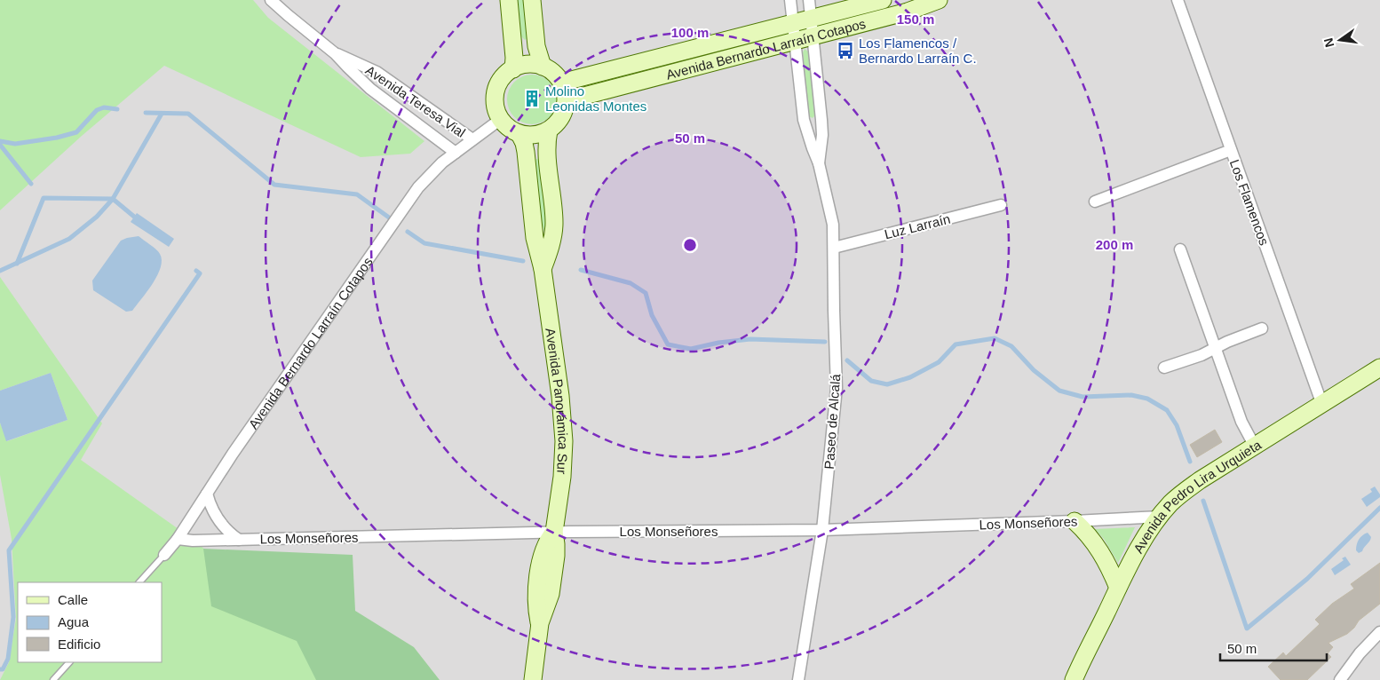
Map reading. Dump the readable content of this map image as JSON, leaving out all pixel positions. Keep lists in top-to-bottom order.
{
  "streets": {
    "street": [
      "Avenida Bernardo Larraín Cotapos",
      "Avenida Teresa Vial",
      "Los Flamencos",
      "Luz Larraín",
      "Avenida Panorámica Sur",
      "Paseo de Alcalá",
      "Avenida Pedro Lira Urquieta",
      "Los Monseñores"
    ]
  },
  "crossings": [
    ["Avenida Bernardo Larraín Cotapos", "Avenida Teresa Vial"],
    ["Avenida Bernardo Larraín Cotapos", "Avenida Panorámica Sur"],
    ["Avenida Bernardo Larraín Cotapos", "Paseo de Alcalá"],
    ["Avenida Bernardo Larraín Cotapos", "Los Monseñores"],
    ["Los Flamencos", "Avenida Pedro Lira Urquieta"],
    ["Luz Larraín", "Paseo de Alcalá"],
    ["Avenida Panorámica Sur", "Los Monseñores"],
    ["Paseo de Alcalá", "Los Monseñores"],
    ["Avenida Pedro Lira Urquieta", "Los Monseñores"]
  ],
  "places": {
    "bus stop": ["Los Flamencos / Bernardo Larraín C."],
    "building": ["Molino Leonidas Montes"]
  },
  "legend": ["Calle", "Agua", "Edificio"],
  "scale_bar": "50 m",
  "north": "left",
  "rings": [
    "150 m",
    "100 m",
    "50 m",
    "200 m"
  ]
}
